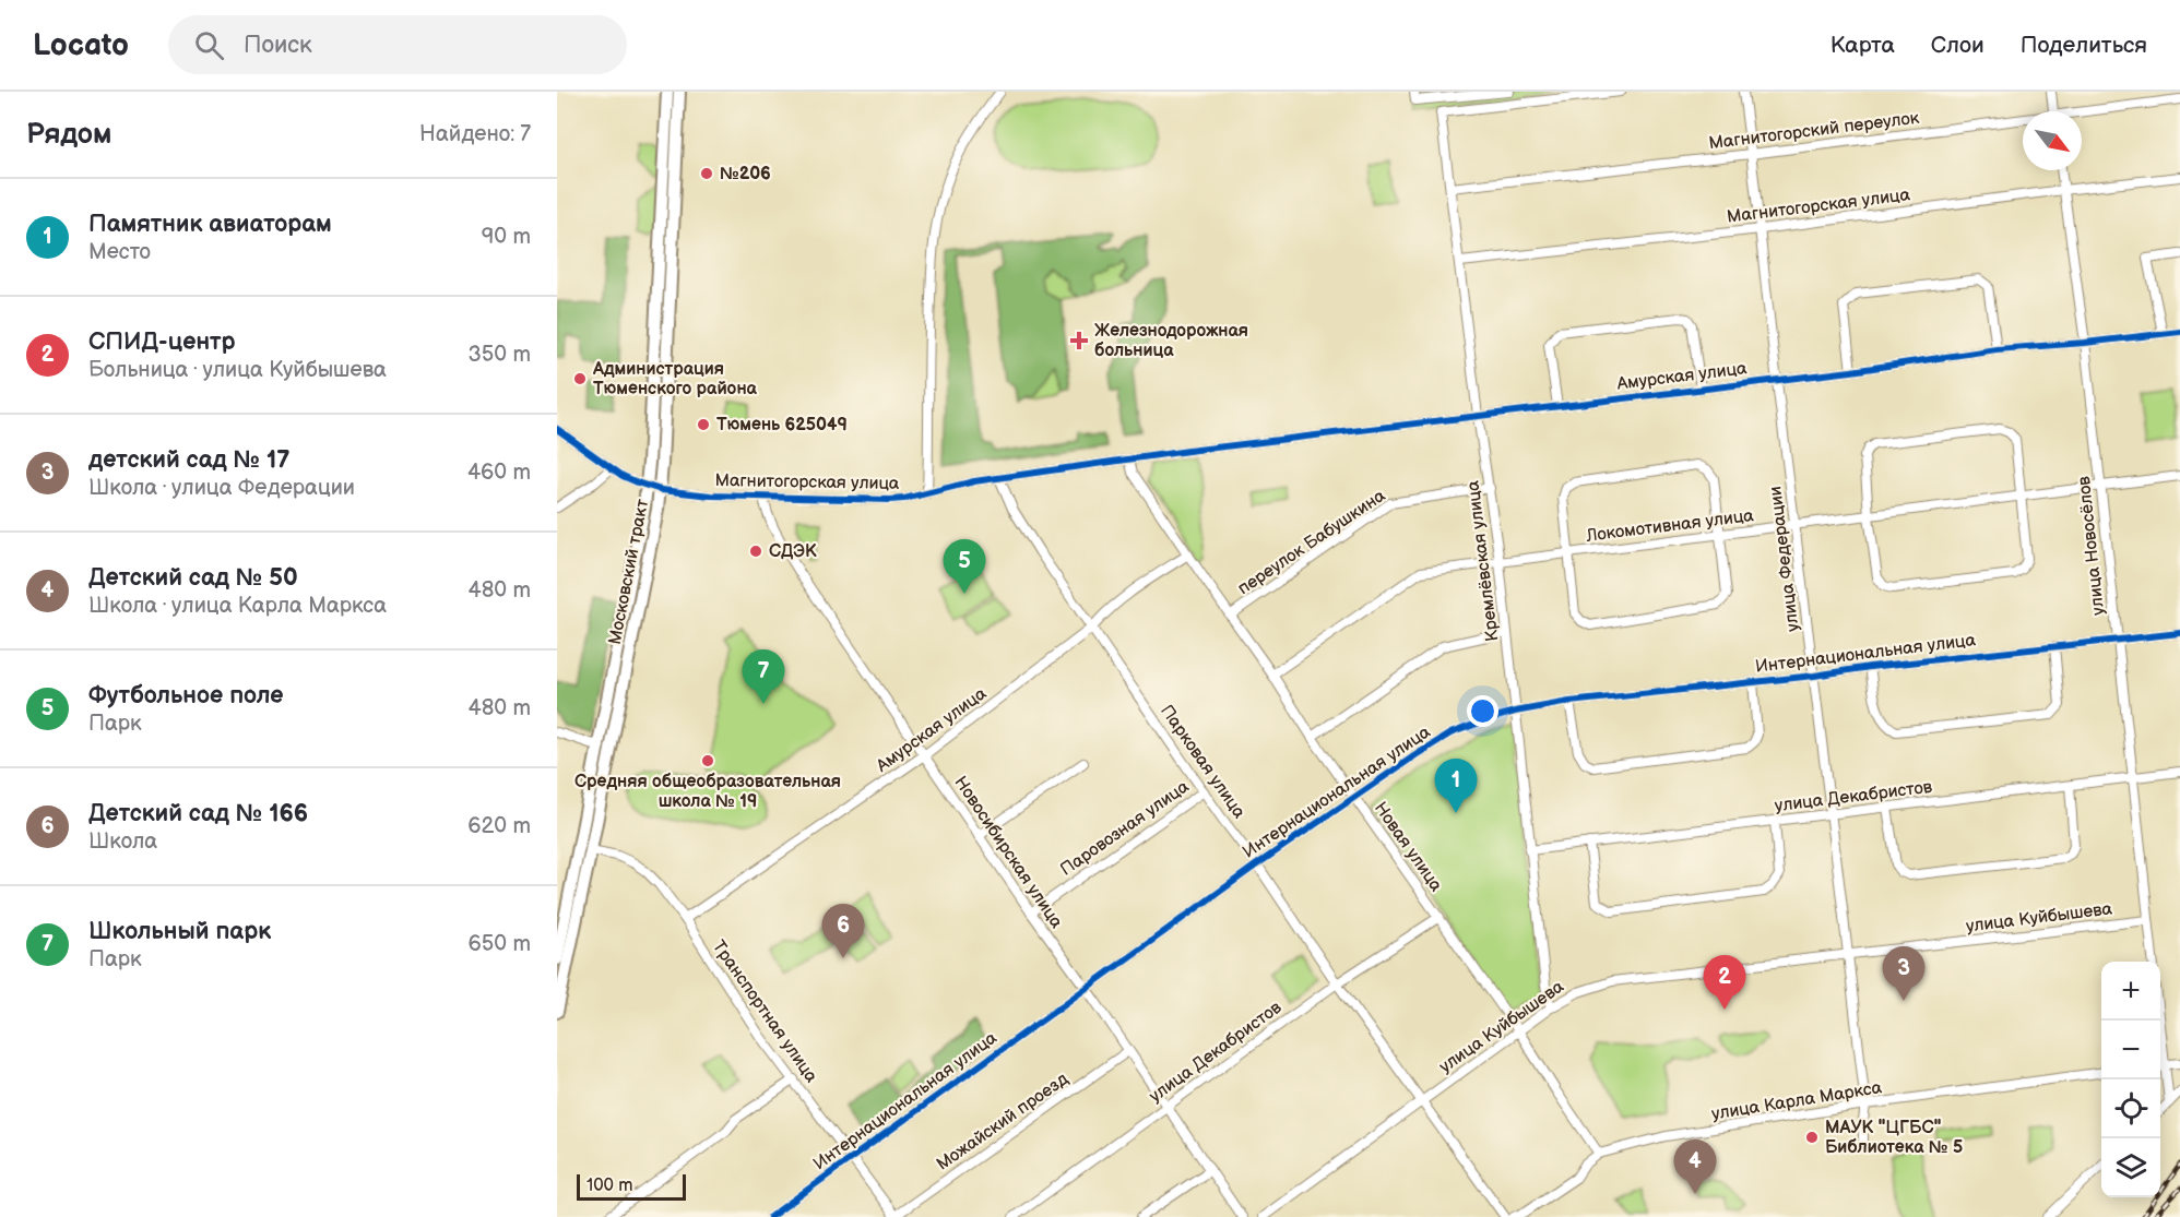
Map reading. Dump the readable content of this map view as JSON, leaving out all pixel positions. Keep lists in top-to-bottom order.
{
  "streets": {
    "main road": ["Московский тракт"],
    "street": [
      "Магнитогорский переулок",
      "Магнитогорская улица",
      "Амурская улица",
      "Локомотивная улица",
      "переулок Бабушкина",
      "улица Новосёлов",
      "улица Федерации",
      "Кремлёвская улица",
      "Интернациональная улица",
      "Парковая улица",
      "улица Декабристов",
      "Паровозная улица",
      "Новая улица",
      "Новосибирская улица",
      "улица Куйбышева",
      "Транспортная улица",
      "улица Карла Маркса",
      "Можайский проезд"
    ]
  },
  "crossings": [
    ["Магнитогорский переулок", "улица Федерации"],
    ["Магнитогорский переулок", "Кремлёвская улица"],
    ["Магнитогорская улица", "Амурская улица"],
    ["Магнитогорская улица", "улица Новосёлов"],
    ["Магнитогорская улица", "улица Федерации"],
    ["Магнитогорская улица", "Кремлёвская улица"],
    ["Магнитогорская улица", "Московский тракт"],
    ["Магнитогорская улица", "Парковая улица"],
    ["Магнитогорская улица", "Новая улица"],
    ["Магнитогорская улица", "Новосибирская улица"],
    ["Амурская улица", "улица Новосёлов"],
    ["Амурская улица", "улица Федерации"],
    ["Амурская улица", "Кремлёвская улица"],
    ["Амурская улица", "Парковая улица"],
    ["Амурская улица", "Новая улица"],
    ["Амурская улица", "Новосибирская улица"],
    ["Амурская улица", "Транспортная улица"],
    ["Локомотивная улица", "улица Новосёлов"],
    ["Локомотивная улица", "улица Федерации"],
    ["Локомотивная улица", "Кремлёвская улица"],
    ["Локомотивная улица", "Новая улица"],
    ["переулок Бабушкина", "Кремлёвская улица"],
    ["переулок Бабушкина", "Новая улица"],
    ["улица Новосёлов", "Интернациональная улица"],
    ["улица Новосёлов", "улица Декабристов"],
    ["улица Новосёлов", "улица Куйбышева"],
    ["улица Федерации", "Интернациональная улица"],
    ["улица Федерации", "улица Декабристов"],
    ["улица Федерации", "улица Куйбышева"],
    ["улица Федерации", "улица Карла Маркса"],
    ["Кремлёвская улица", "Интернациональная улица"],
    ["Кремлёвская улица", "улица Декабристов"],
    ["Кремлёвская улица", "улица Куйбышева"],
    ["Московский тракт", "Транспортная улица"],
    ["Интернациональная улица", "Парковая улица"],
    ["Интернациональная улица", "Новая улица"],
    ["Интернациональная улица", "Новосибирская улица"],
    ["Интернациональная улица", "Транспортная улица"],
    ["Парковая улица", "улица Декабристов"],
    ["Парковая улица", "Паровозная улица"],
    ["Парковая улица", "улица Куйбышева"],
    ["улица Декабристов", "Новая улица"],
    ["улица Декабристов", "Новосибирская улица"],
    ["Паровозная улица", "Новосибирская улица"],
    ["Новая улица", "улица Куйбышева"],
    ["Новая улица", "улица Карла Маркса"],
    ["Новосибирская улица", "Можайский проезд"],
    ["Транспортная улица", "Можайский проезд"]
  ],
  "places": {
    "other": [
      "№206",
      "Администрация Тюменского района",
      "Тюмень 625049",
      "СДЭК",
      "Средняя общеобразовательная школа № 19",
      "МАУК \"ЦГБС\" Библиотека № 5"
    ],
    "health": ["Железнодорожная больница"]
  },
  "scale_bar": "100 m",
  "north": "bottom right",
  "page": {
    "header": "Locato",
    "search": "Поиск",
    "nav": ["Карта", "Слои", "Поделиться"],
    "heading": ["Рядом", "Найдено: 7"],
    "list": [
      {
        "mark": "1",
        "name": "Памятник авиаторам",
        "note": "Место",
        "value": "90 m"
      },
      {
        "mark": "2",
        "name": "СПИД-центр",
        "note": "Больница · улица Куйбышева",
        "value": "350 m"
      },
      {
        "mark": "3",
        "name": "детский сад № 17",
        "note": "Школа · улица Федерации",
        "value": "460 m"
      },
      {
        "mark": "4",
        "name": "Детский сад № 50",
        "note": "Школа · улица Карла Маркса",
        "value": "480 m"
      },
      {
        "mark": "5",
        "name": "Футбольное поле",
        "note": "Парк",
        "value": "480 m"
      },
      {
        "mark": "6",
        "name": "Детский сад № 166",
        "note": "Школа",
        "value": "620 m"
      },
      {
        "mark": "7",
        "name": "Школьный парк",
        "note": "Парк",
        "value": "650 m"
      }
    ],
    "pins": [
      "5",
      "7",
      "1",
      "6",
      "3",
      "2",
      "4"
    ],
    "map_buttons": ["+", "−"],
    "scale": "100 m"
  }
}
